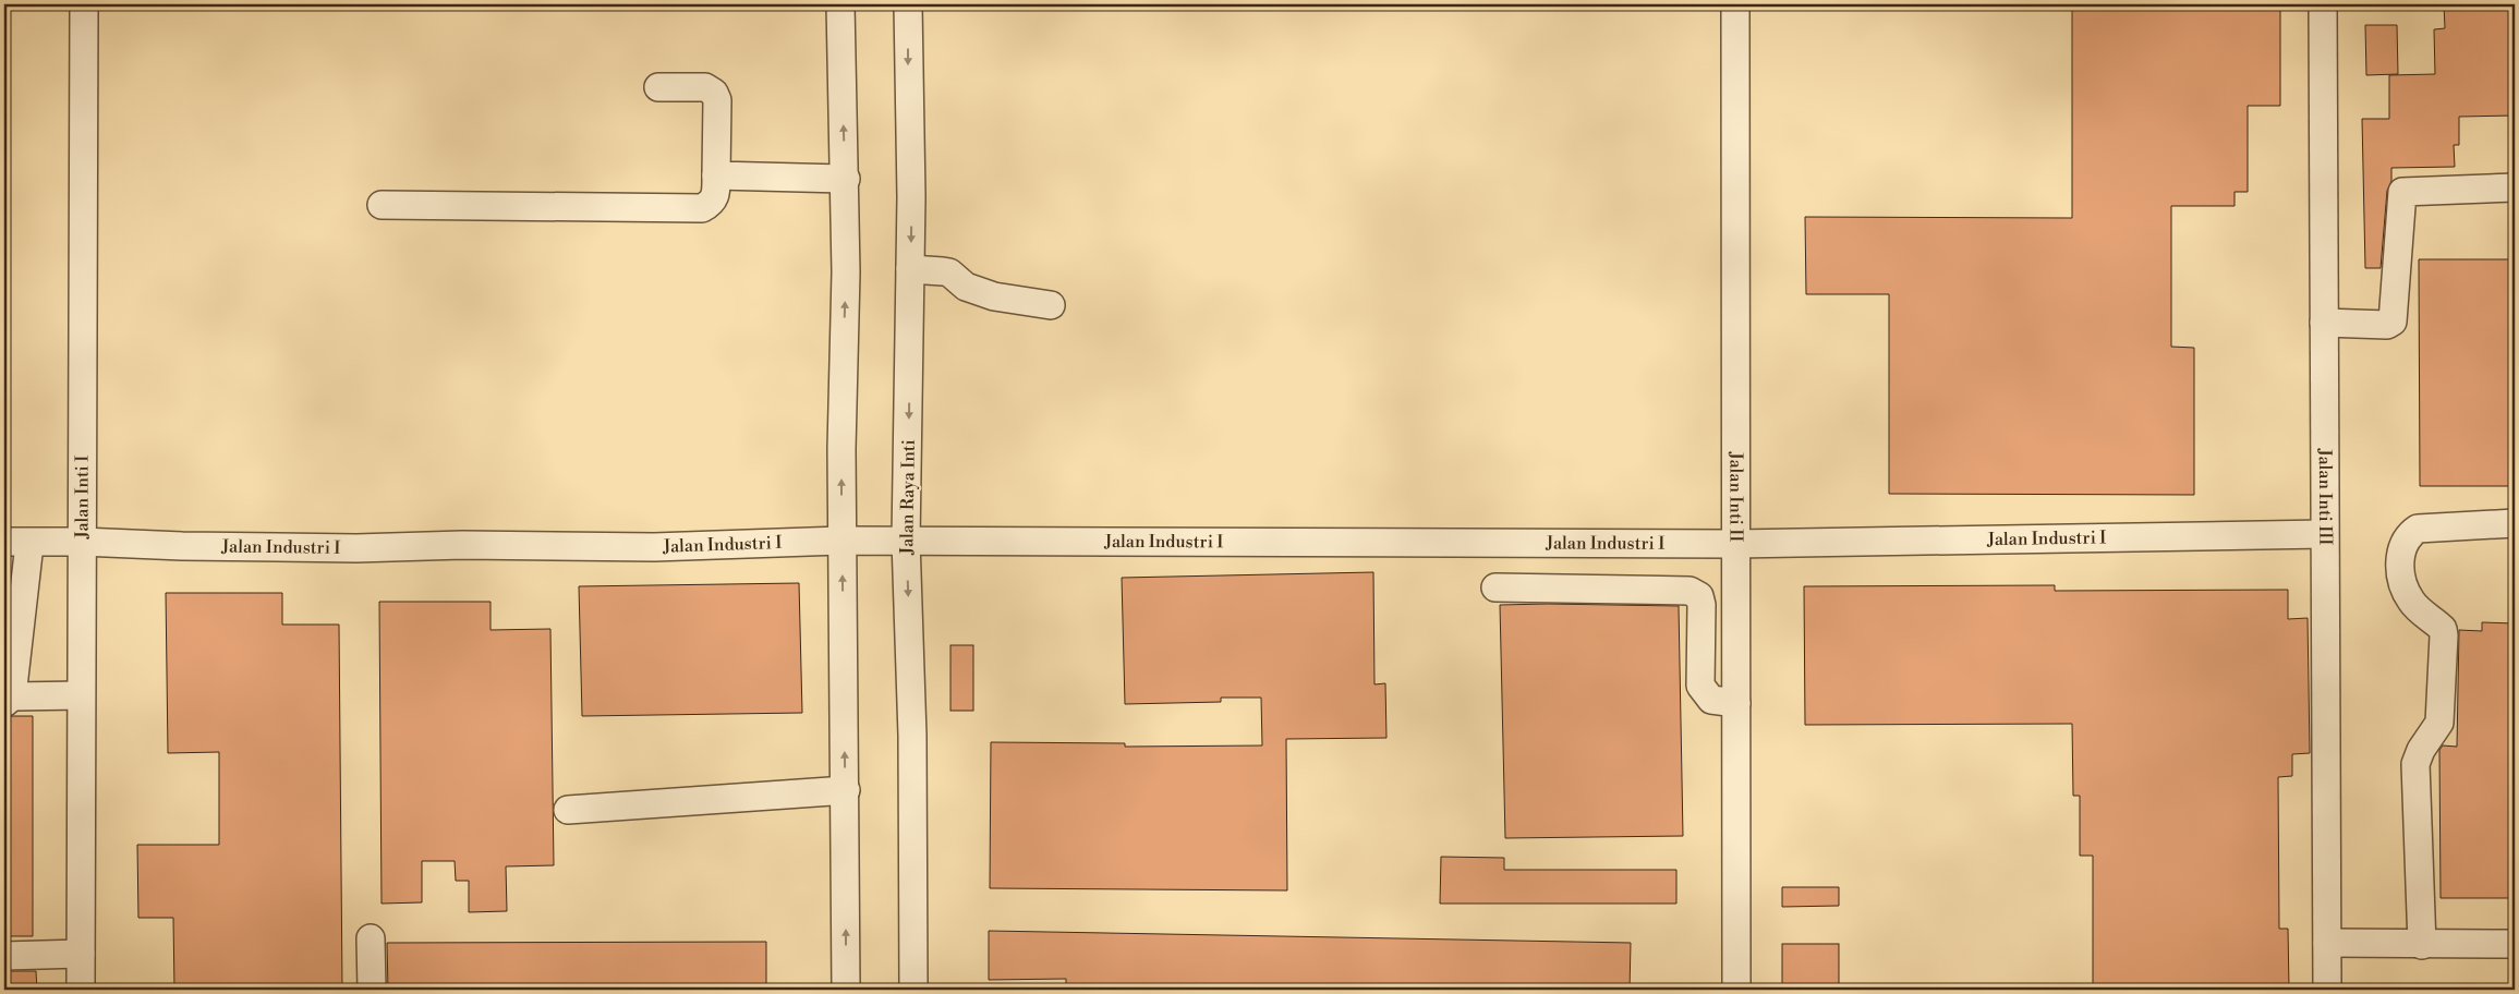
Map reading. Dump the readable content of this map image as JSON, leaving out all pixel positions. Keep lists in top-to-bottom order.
{
  "streets": {
    "street": [
      "Jalan Inti I",
      "Jalan Raya Inti",
      "Jalan Inti II",
      "Jalan Inti III",
      "Jalan Industri I"
    ]
  },
  "crossings": [
    ["Jalan Inti I", "Jalan Industri I"],
    ["Jalan Raya Inti", "Jalan Industri I"],
    ["Jalan Inti II", "Jalan Industri I"],
    ["Jalan Inti III", "Jalan Industri I"]
  ]
}
